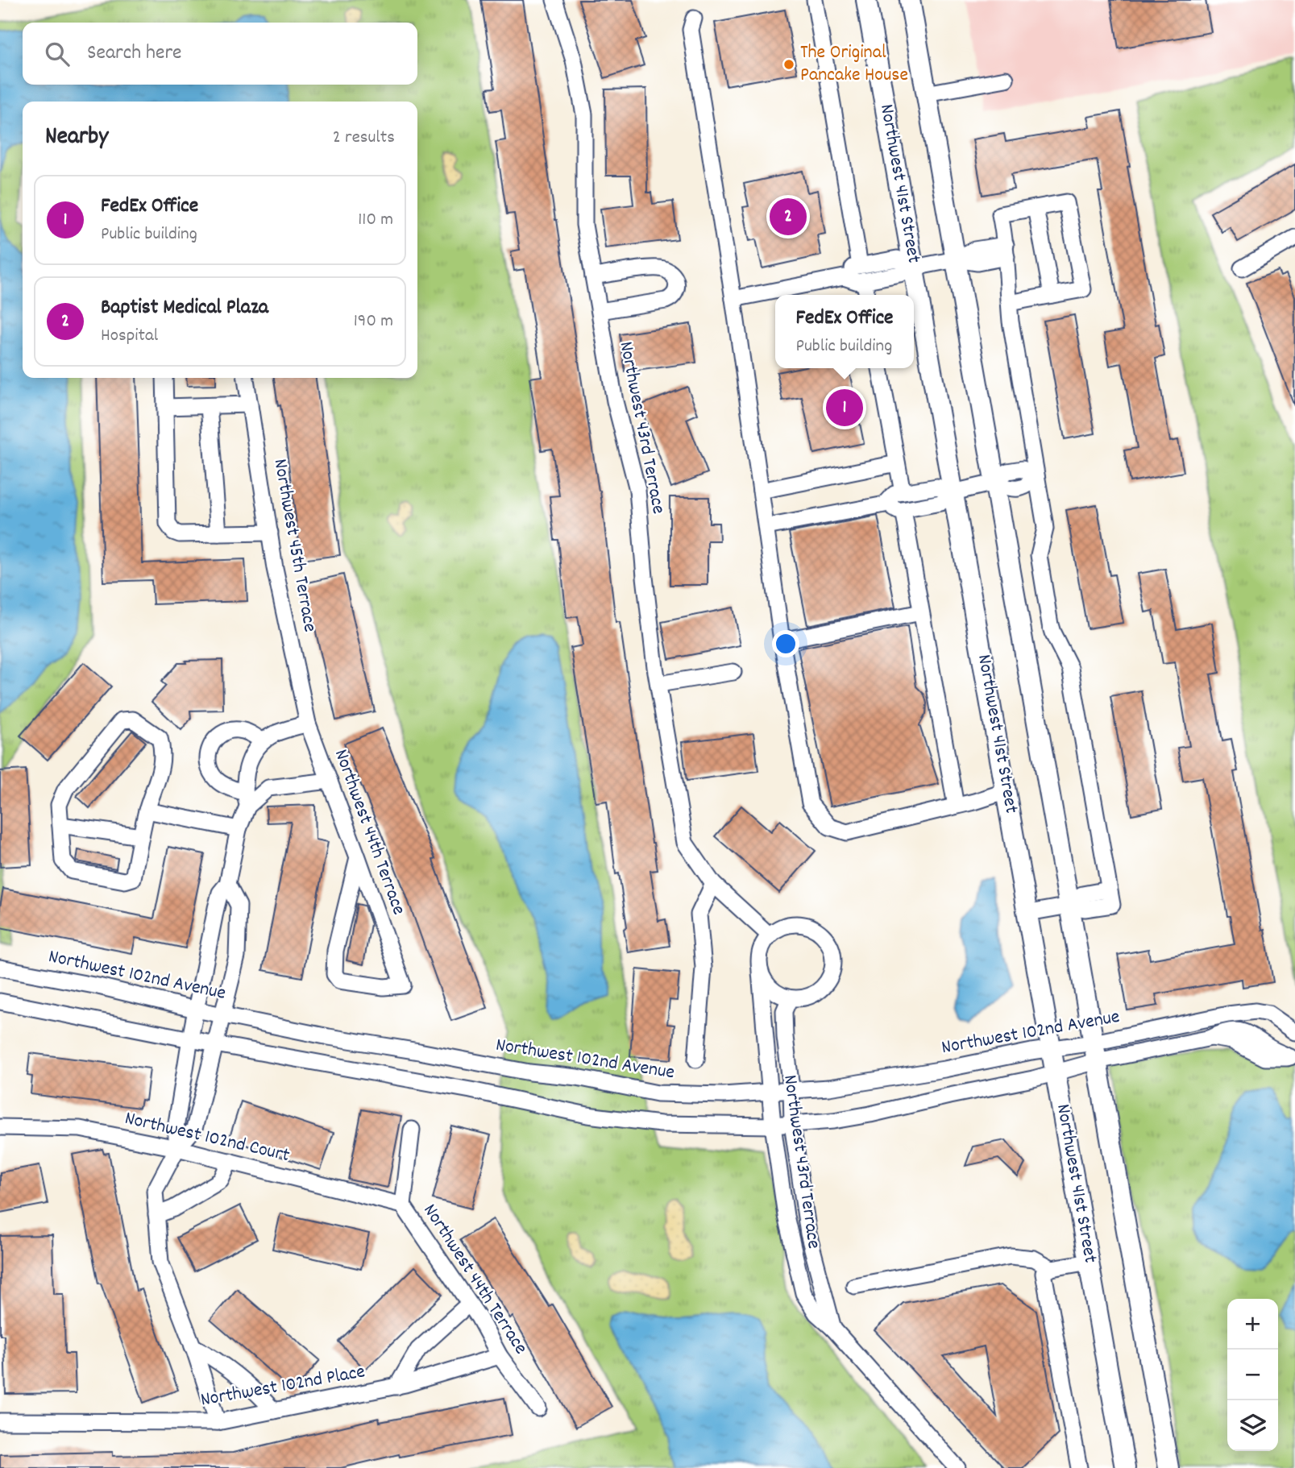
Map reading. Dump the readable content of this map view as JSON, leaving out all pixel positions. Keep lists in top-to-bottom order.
{
  "streets": {
    "main road": ["Northwest 41st Street"],
    "street": [
      "Northwest 43rd Terrace",
      "Northwest 45th Terrace",
      "Northwest 44th Terrace",
      "Northwest 102nd Avenue",
      "Northwest 102nd Court",
      "Northwest 102nd Place"
    ]
  },
  "crossings": [
    ["Northwest 41st Street", "Northwest 102nd Avenue"],
    ["Northwest 43rd Terrace", "Northwest 102nd Avenue"],
    ["Northwest 45th Terrace", "Northwest 44th Terrace"],
    ["Northwest 44th Terrace", "Northwest 102nd Court"],
    ["Northwest 44th Terrace", "Northwest 102nd Place"]
  ],
  "places": ["The Original Pancake House"],
  "page": {
    "search": "Search here",
    "heading": ["Nearby", "2 results"],
    "list": [
      {
        "mark": "1",
        "name": "FedEx Office",
        "note": "Public building",
        "value": "110 m"
      },
      {
        "mark": "2",
        "name": "Baptist Medical Plaza",
        "note": "Hospital",
        "value": "190 m"
      }
    ],
    "pins": ["2", "1"],
    "popup": ["FedEx Office", "Public building"],
    "map_buttons": ["+", "−"]
  }
}
